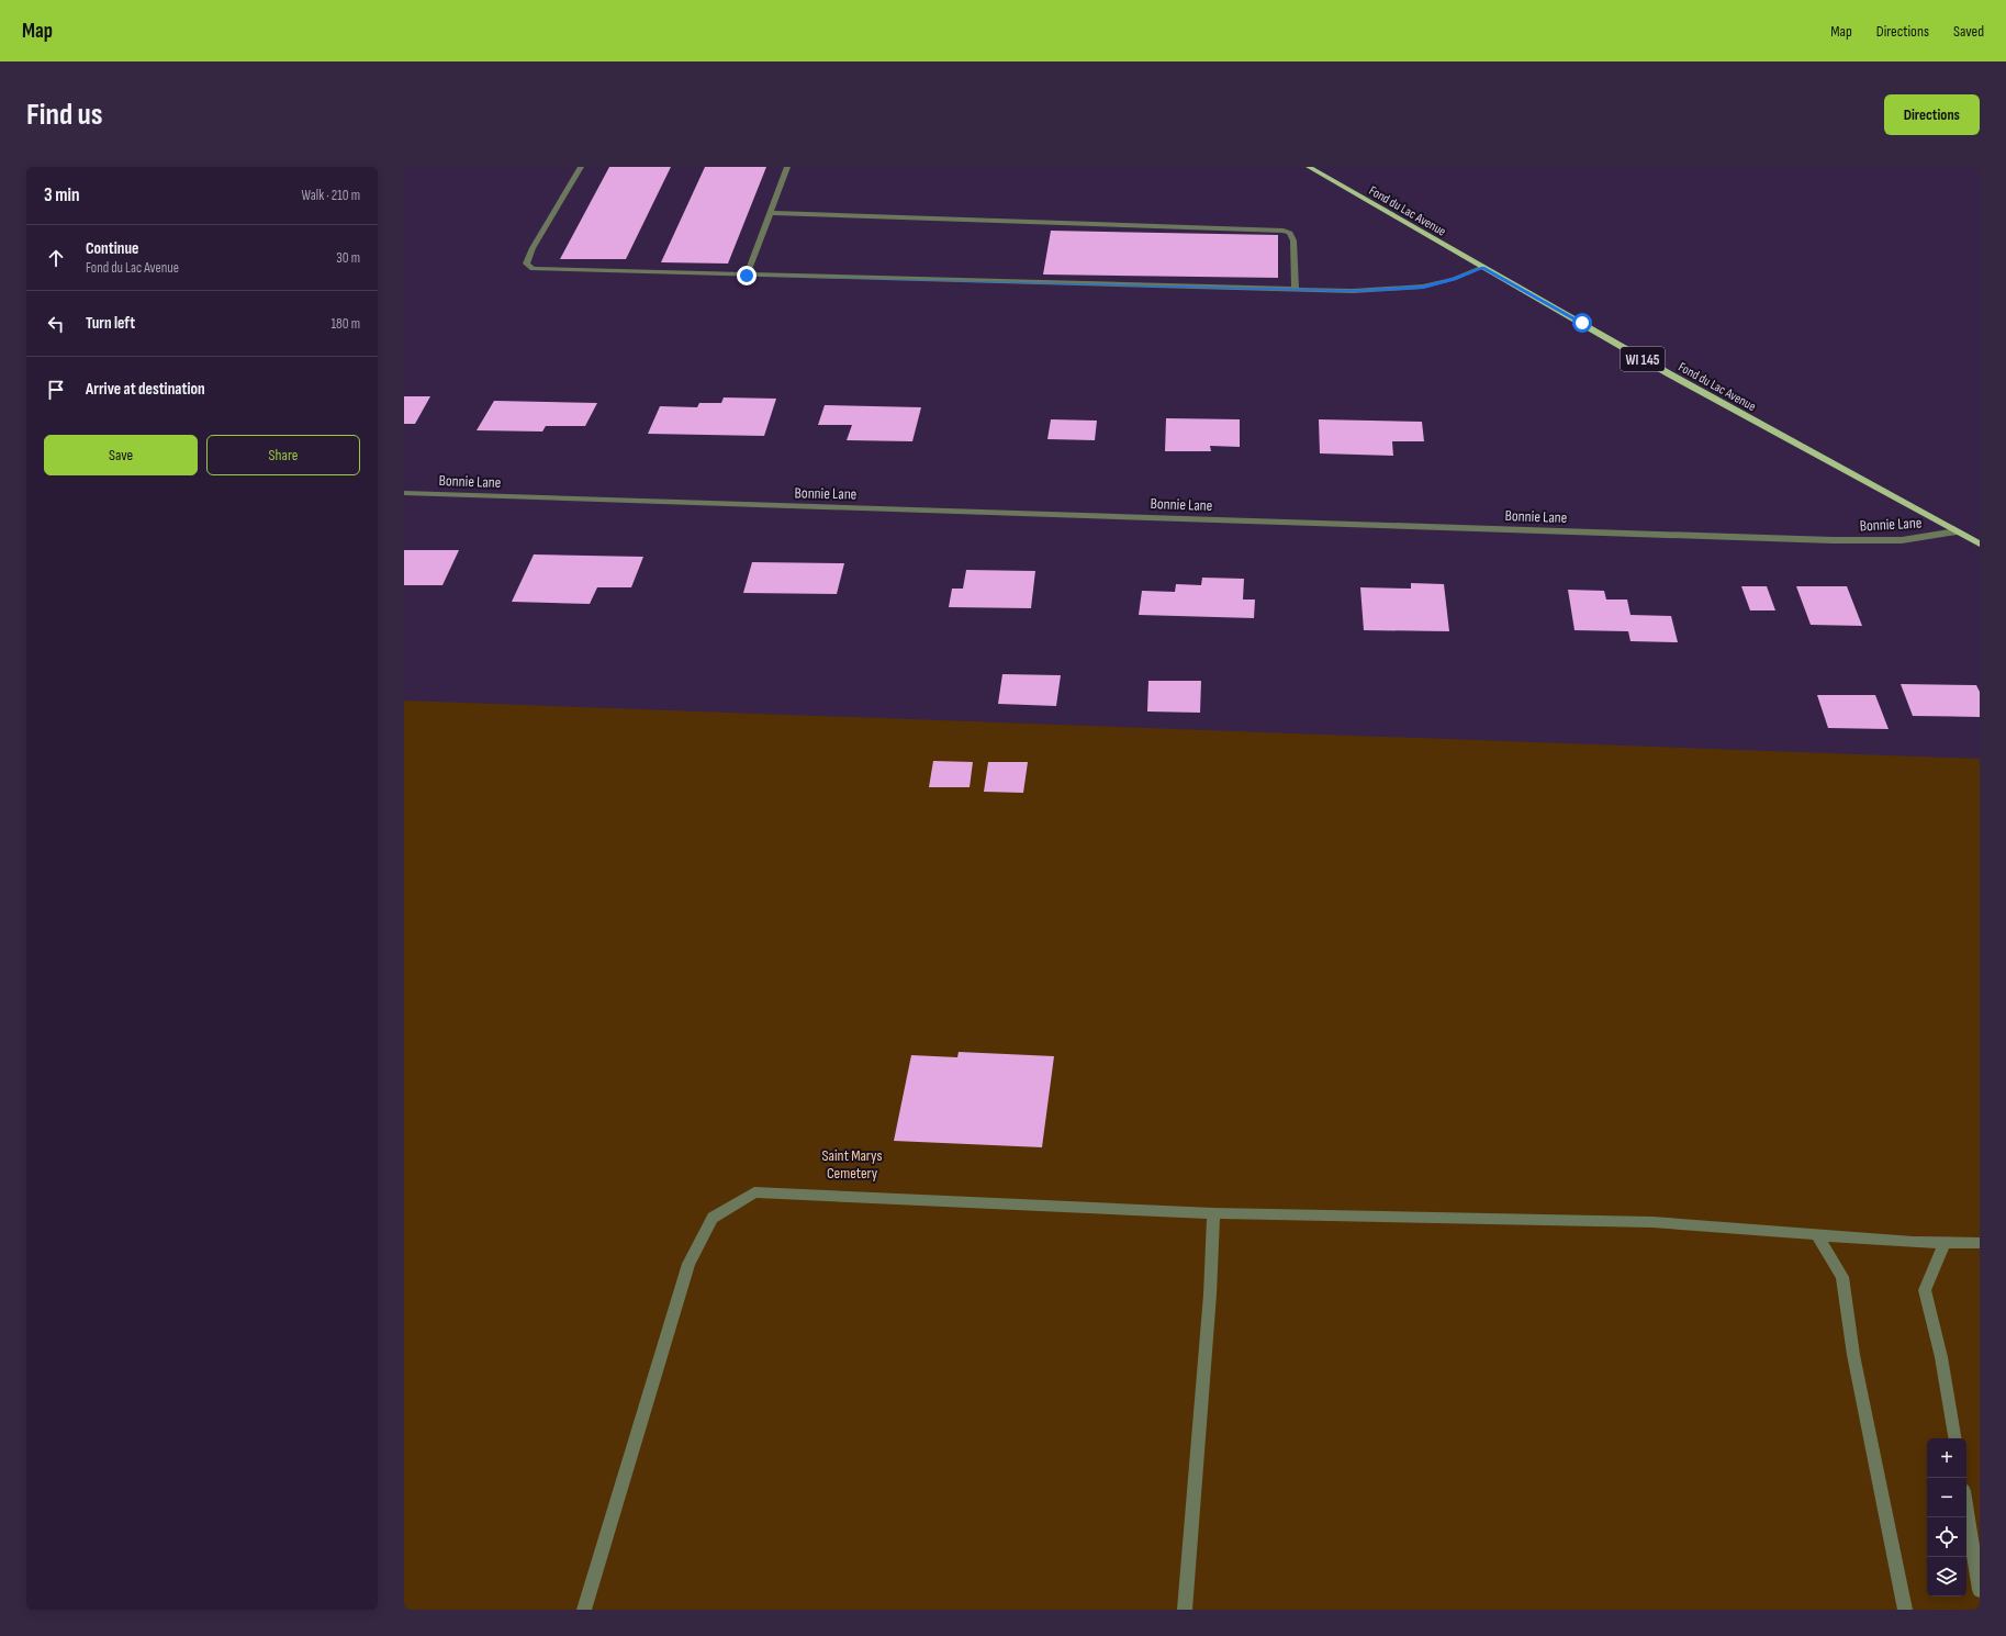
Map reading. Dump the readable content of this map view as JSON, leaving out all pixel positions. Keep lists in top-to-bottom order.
{
  "streets": {
    "main road": ["Fond du Lac Avenue", "WI 145"],
    "street": ["Bonnie Lane"]
  },
  "crossings": [
    ["Fond du Lac Avenue", "Bonnie Lane"]
  ],
  "parks": ["Saint Marys Cemetery"],
  "page": {
    "header": "Map",
    "nav": ["Map", "Directions", "Saved"],
    "buttons": [
      "Directions",
      ["Save", "Share"]
    ],
    "title": "Find us",
    "heading": ["3 min", "Walk · 210 m"],
    "list": [
      ["Continue", "Fond du Lac Avenue", "30 m"],
      ["Turn left", "180 m"],
      "Arrive at destination"
    ],
    "map_buttons": ["+", "−"]
  }
}
